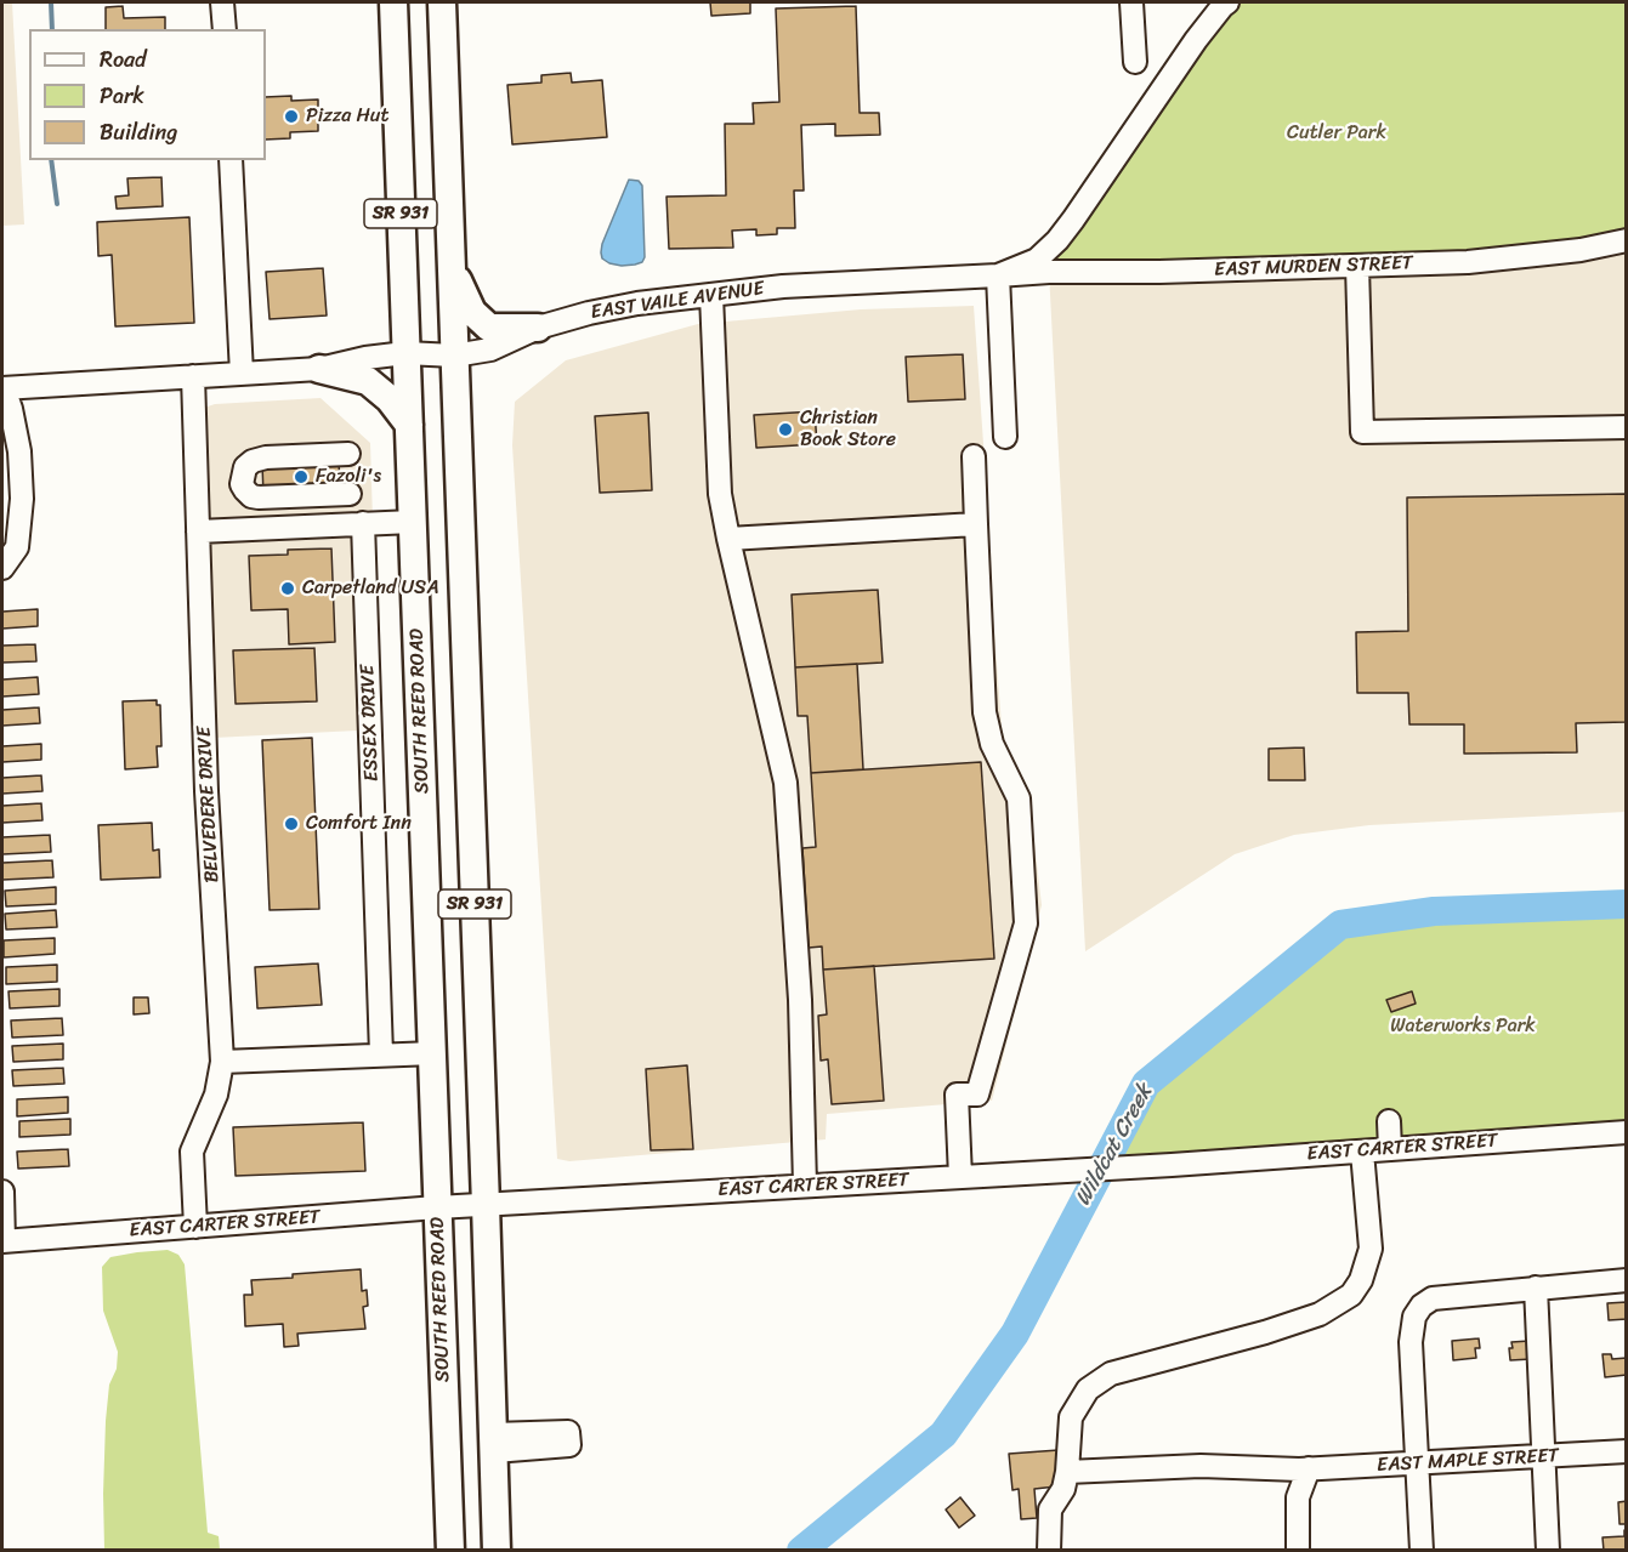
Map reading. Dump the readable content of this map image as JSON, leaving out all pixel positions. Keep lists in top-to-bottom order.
{
  "streets": {
    "main road": ["SR 931", "SOUTH REED ROAD"],
    "street": [
      "EAST MURDEN STREET",
      "EAST VAILE AVENUE",
      "ESSEX DRIVE",
      "BELVEDERE DRIVE",
      "EAST CARTER STREET",
      "EAST MAPLE STREET"
    ]
  },
  "crossings": [
    ["SR 931", "EAST VAILE AVENUE"],
    ["SR 931", "EAST CARTER STREET"],
    ["EAST MURDEN STREET", "EAST VAILE AVENUE"],
    ["EAST VAILE AVENUE", "SOUTH REED ROAD"],
    ["EAST VAILE AVENUE", "BELVEDERE DRIVE"],
    ["SOUTH REED ROAD", "EAST CARTER STREET"],
    ["BELVEDERE DRIVE", "EAST CARTER STREET"]
  ],
  "water": ["Wildcat Creek"],
  "parks": ["Cutler Park", "Waterworks Park"],
  "places": [
    "Pizza Hut",
    "Christian Book Store",
    "Fazoli's",
    "Carpetland USA",
    "Comfort Inn"
  ],
  "legend": ["Road", "Park", "Building"]
}
